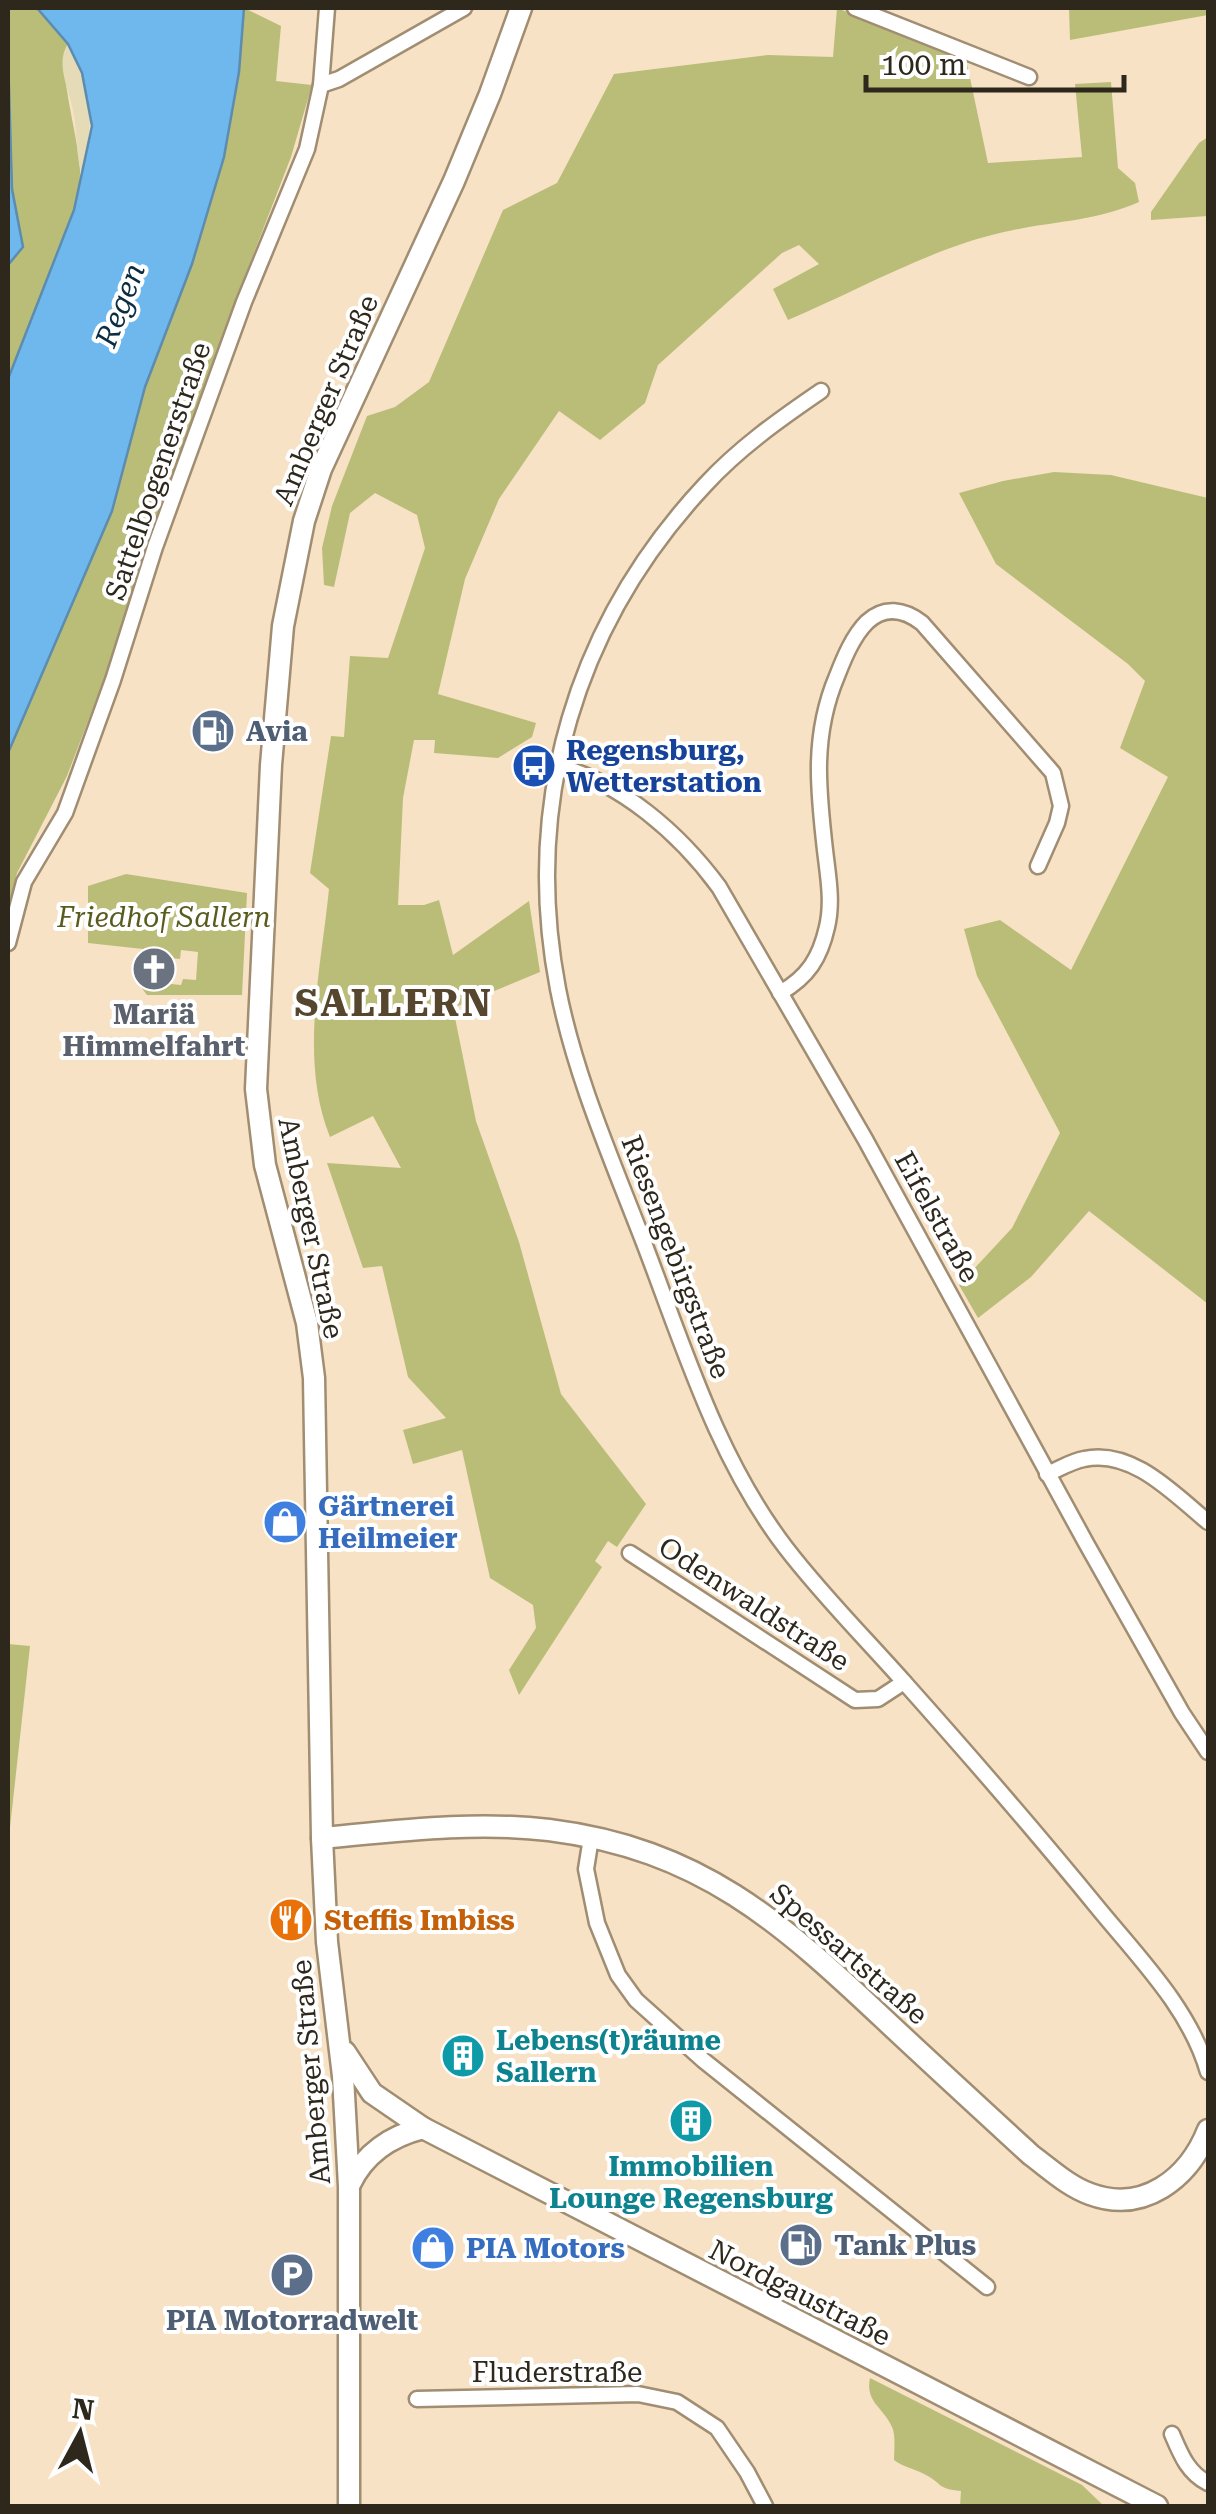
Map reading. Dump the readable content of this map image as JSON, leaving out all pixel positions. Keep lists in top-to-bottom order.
{
  "streets": {
    "main road": ["Amberger Straße", "Spessartstraße", "Nordgaustraße"],
    "street": [
      "Sattelbogenerstraße",
      "Eifelstraße",
      "Riesengebirgstraße",
      "Odenwaldstraße",
      "Fluderstraße"
    ]
  },
  "crossings": [
    ["Amberger Straße", "Spessartstraße"],
    ["Amberger Straße", "Nordgaustraße"],
    ["Eifelstraße", "Riesengebirgstraße"],
    ["Riesengebirgstraße", "Odenwaldstraße"]
  ],
  "districts": ["SALLERN"],
  "water": ["Regen"],
  "parks": ["Friedhof Sallern"],
  "places": {
    "fuel station": ["Avia", "Tank Plus"],
    "bus stop": ["Regensburg, Wetterstation"],
    "church": ["Mariä Himmelfahrt"],
    "shop": ["Gärtnerei Heilmeier", "PIA Motors"],
    "restaurant": ["Steffis Imbiss"],
    "building": ["Lebens(t)räume Sallern", "Immobilien Lounge Regensburg"],
    "parking": ["PIA Motorradwelt"]
  },
  "scale_bar": "100 m",
  "north": "top"
}
